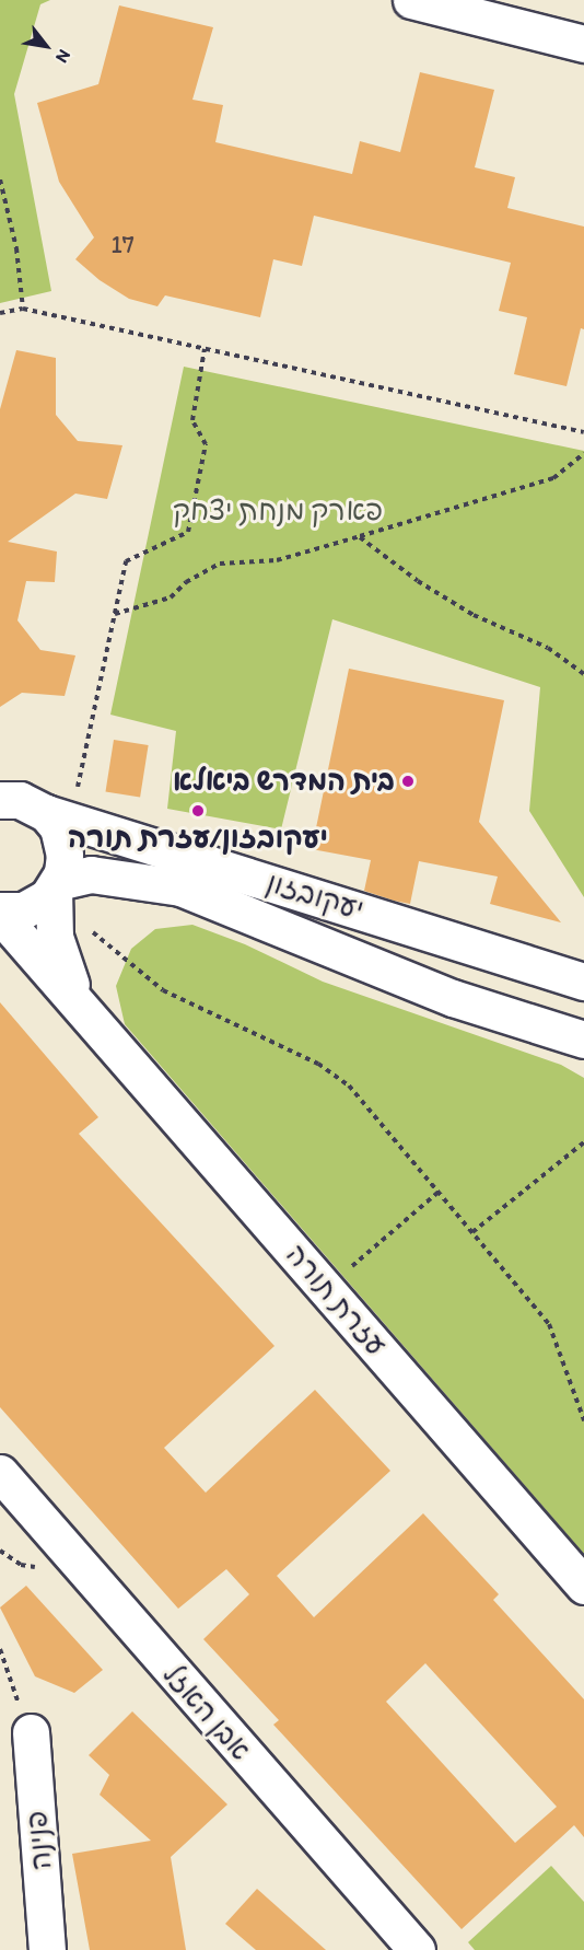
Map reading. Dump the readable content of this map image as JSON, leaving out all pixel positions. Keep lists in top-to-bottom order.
{
  "streets": {
    "street": [
      "יעקובזון",
      "עזרת תורה",
      "אבן האזל",
      "פנינה"
    ]
  },
  "crossings": [
    ["יעקובזון", "עזרת תורה"]
  ],
  "parks": ["פארק מנחת יצחק"],
  "places": ["בית המדרש ביאלא", "יעקובזון/עזרת תורה"],
  "house_numbers": ["17"],
  "north": "bottom right"
}
